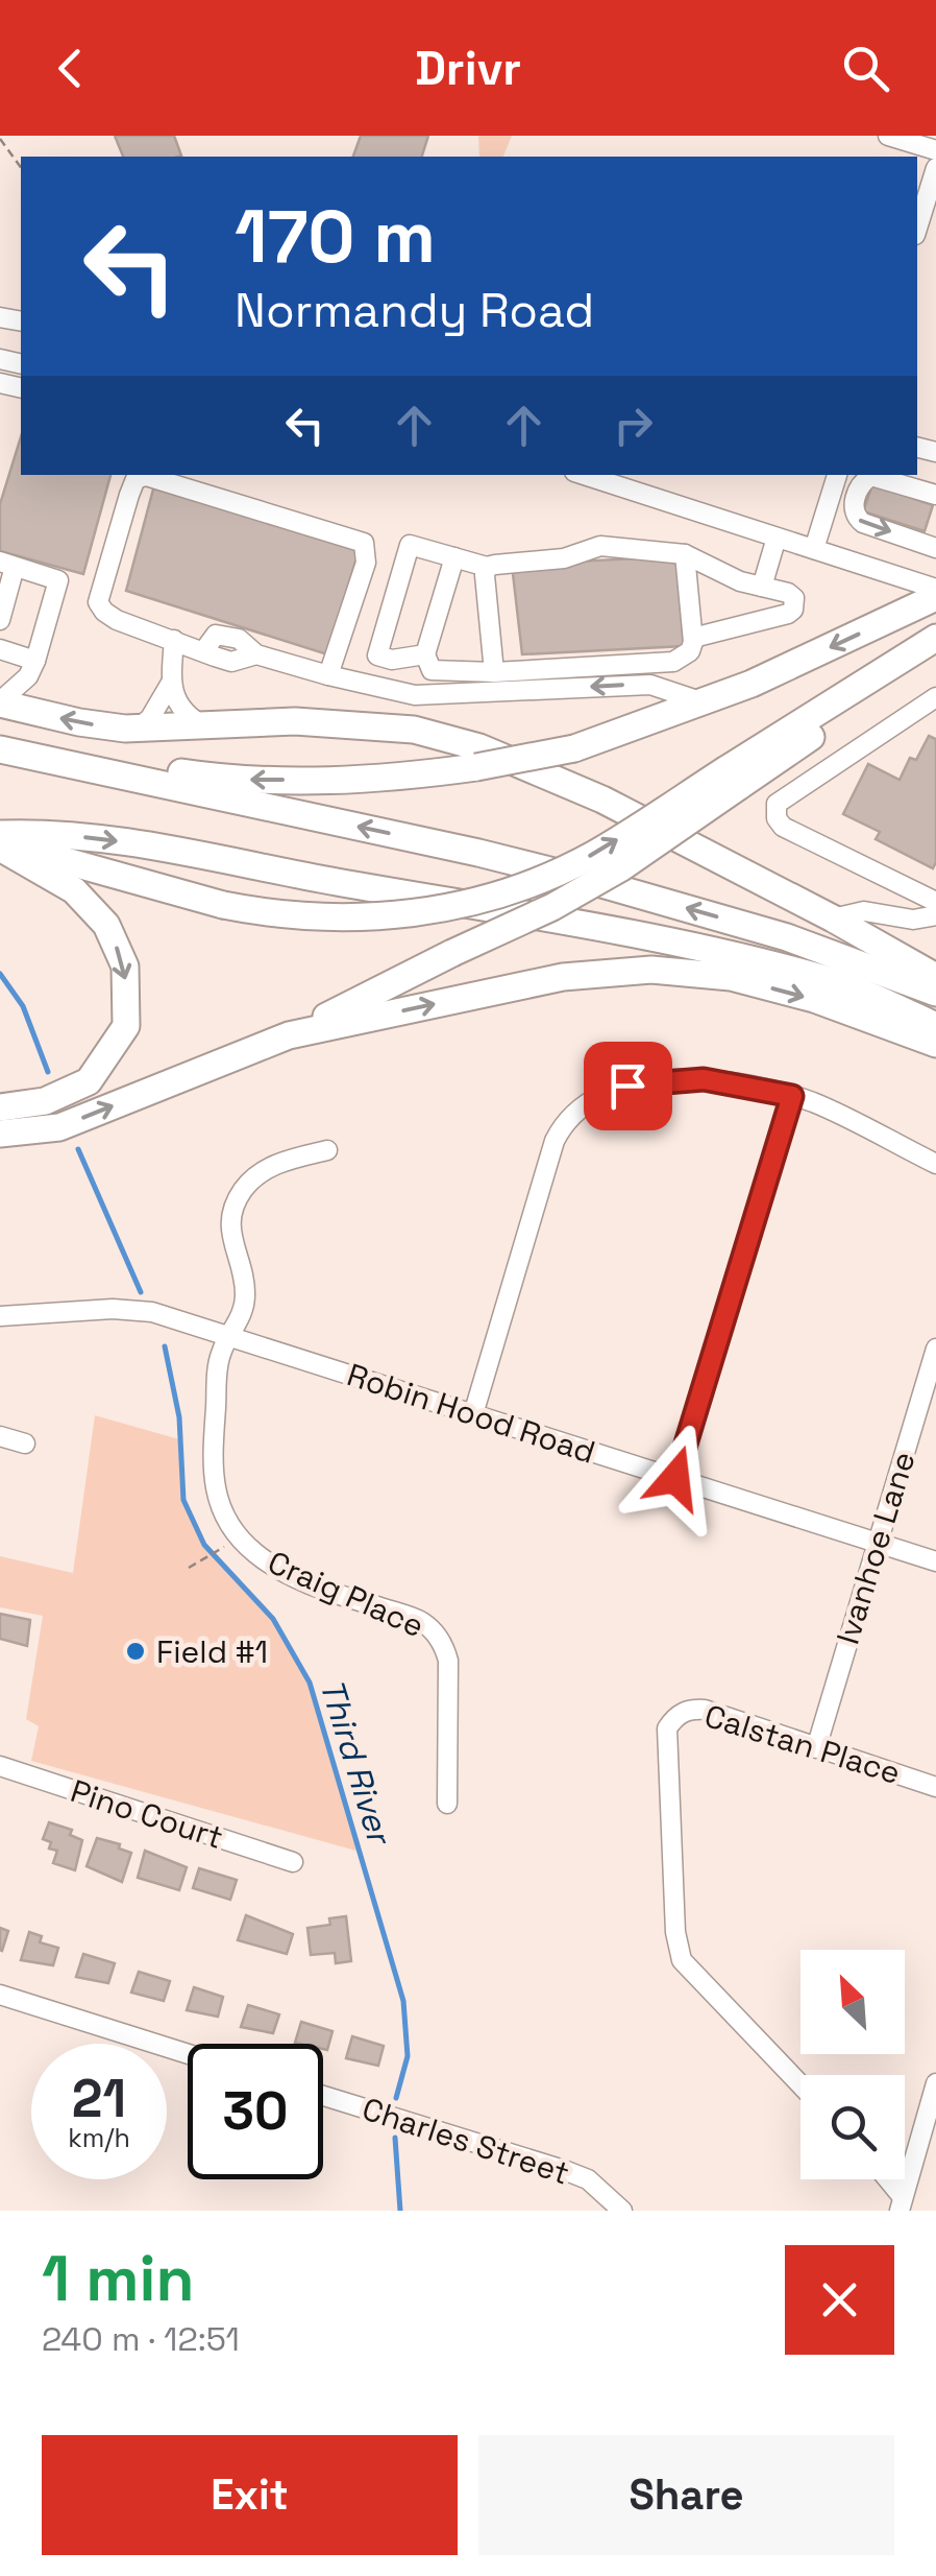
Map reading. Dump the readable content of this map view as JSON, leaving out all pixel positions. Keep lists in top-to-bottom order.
{
  "streets": {
    "street": [
      "Robin Hood Road",
      "Ivanhoe Lane",
      "Craig Place",
      "Calstan Place",
      "Pino Court",
      "Charles Street"
    ]
  },
  "crossings": [
    ["Robin Hood Road", "Ivanhoe Lane"],
    ["Robin Hood Road", "Craig Place"],
    ["Ivanhoe Lane", "Calstan Place"]
  ],
  "water": ["Third River"],
  "places": ["Field #1"],
  "north": "top left",
  "page": {
    "header": "Drivr",
    "turn": ["170 m", "Normandy Road"],
    "speed": "21 km/h",
    "limit": "30",
    "heading": ["1 min", "240 m · 12:51"],
    "buttons": ["Exit", "Share"]
  }
}
